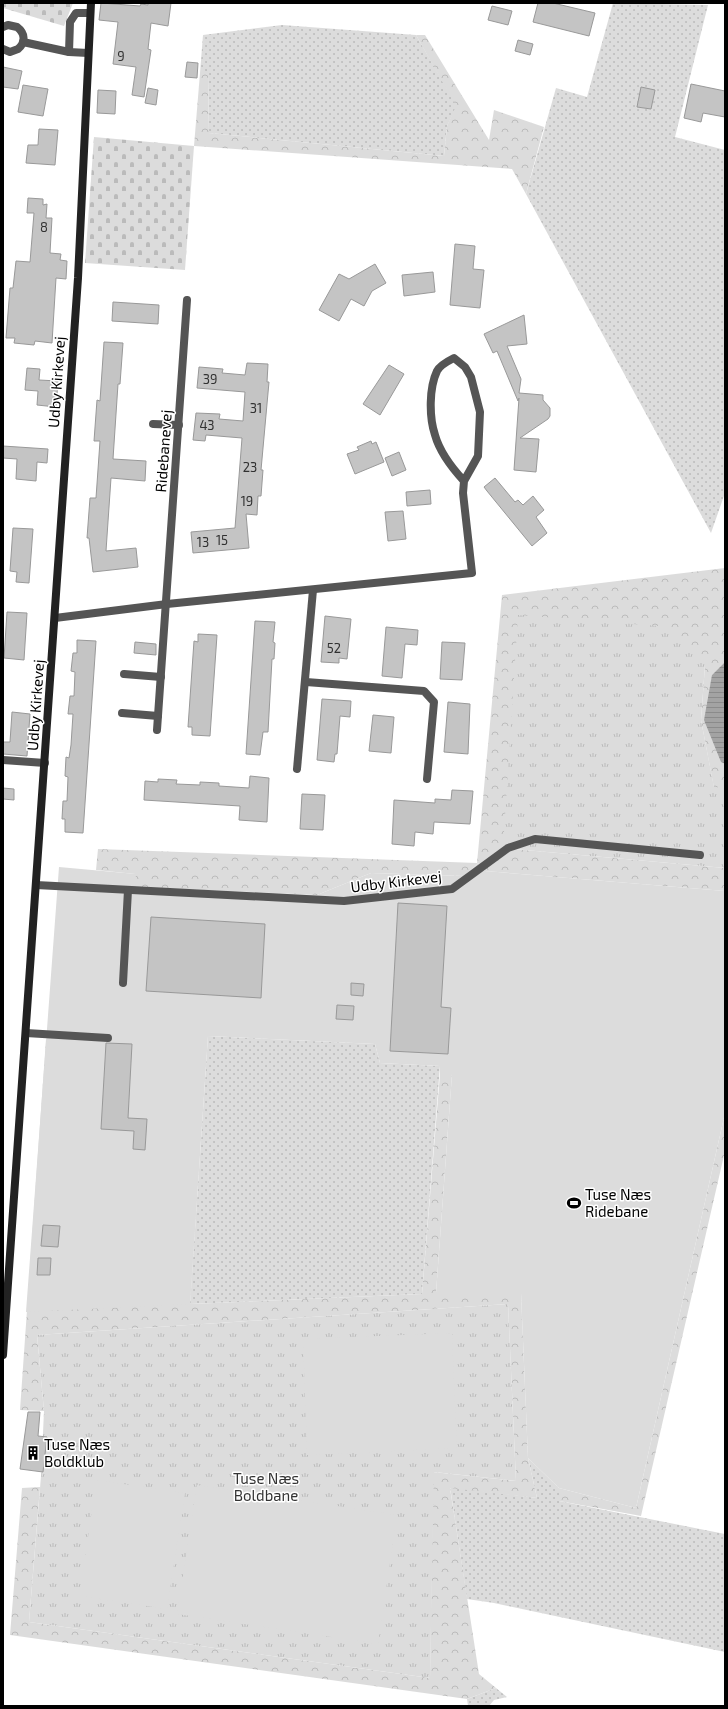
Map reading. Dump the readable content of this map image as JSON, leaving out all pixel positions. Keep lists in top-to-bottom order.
{
  "streets": {
    "street": ["Udby Kirkevej", "Ridebanevej"]
  },
  "parks": ["Tuse Næs Boldbane"],
  "places": {
    "sports": ["Tuse Næs Ridebane"],
    "building": ["Tuse Næs Boldklub"]
  },
  "house_numbers": [
    "9",
    "8",
    "39",
    "31",
    "43",
    "23",
    "19",
    "15",
    "13",
    "52"
  ]
}
